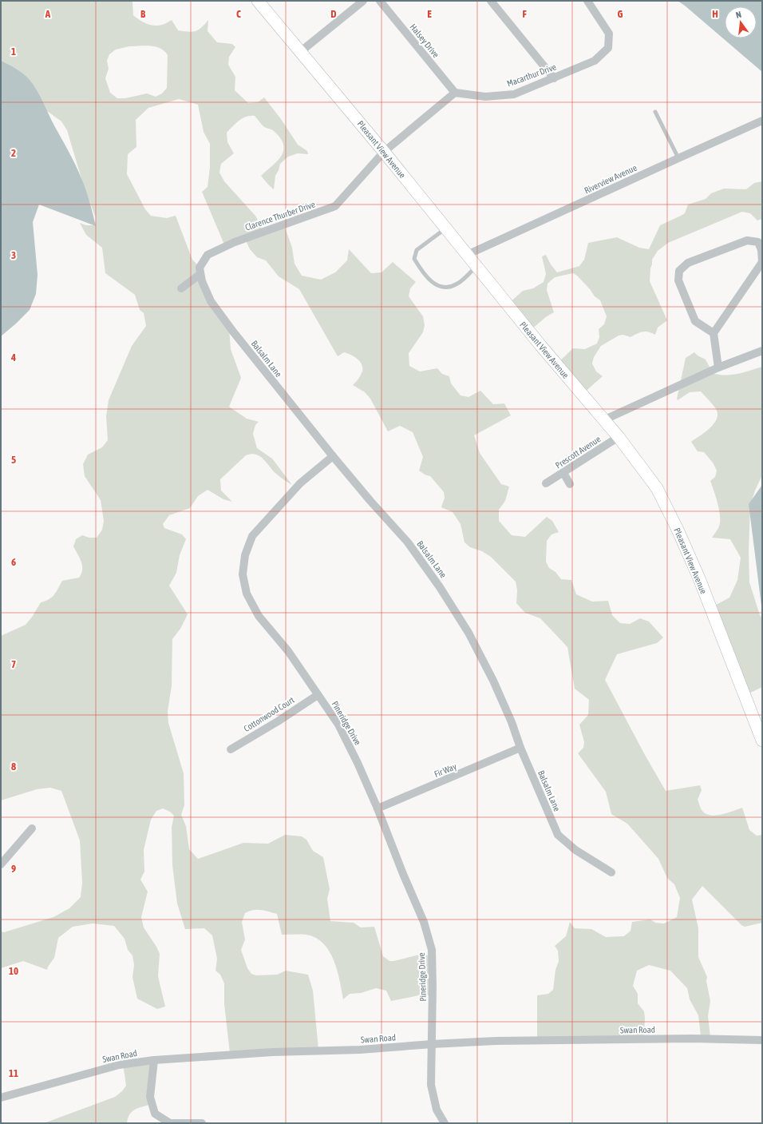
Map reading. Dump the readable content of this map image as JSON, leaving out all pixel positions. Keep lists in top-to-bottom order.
{
  "streets": {
    "main road": ["Pleasant View Avenue"],
    "street": [
      "Halsey Drive",
      "Macarthur Drive",
      "Riverview Avenue",
      "Clarence Thurber Drive",
      "Balsalm Lane",
      "Prescott Avenue",
      "Cottonwood Court",
      "Pineridge Drive",
      "Fir Way",
      "Swan Road"
    ]
  },
  "crossings": [
    ["Halsey Drive", "Macarthur Drive"],
    ["Pleasant View Avenue", "Riverview Avenue"],
    ["Pleasant View Avenue", "Clarence Thurber Drive"],
    ["Pleasant View Avenue", "Prescott Avenue"],
    ["Clarence Thurber Drive", "Balsalm Lane"],
    ["Balsalm Lane", "Pineridge Drive"],
    ["Balsalm Lane", "Fir Way"],
    ["Cottonwood Court", "Pineridge Drive"],
    ["Pineridge Drive", "Fir Way"],
    ["Pineridge Drive", "Swan Road"]
  ],
  "north": "top",
  "grid": {
    "columns": [
      "A",
      "B",
      "C",
      "D",
      "E",
      "F",
      "G",
      "H"
    ],
    "rows": [
      "1",
      "2",
      "3",
      "4",
      "5",
      "6",
      "7",
      "8",
      "9",
      "10",
      "11"
    ]
  }
}
